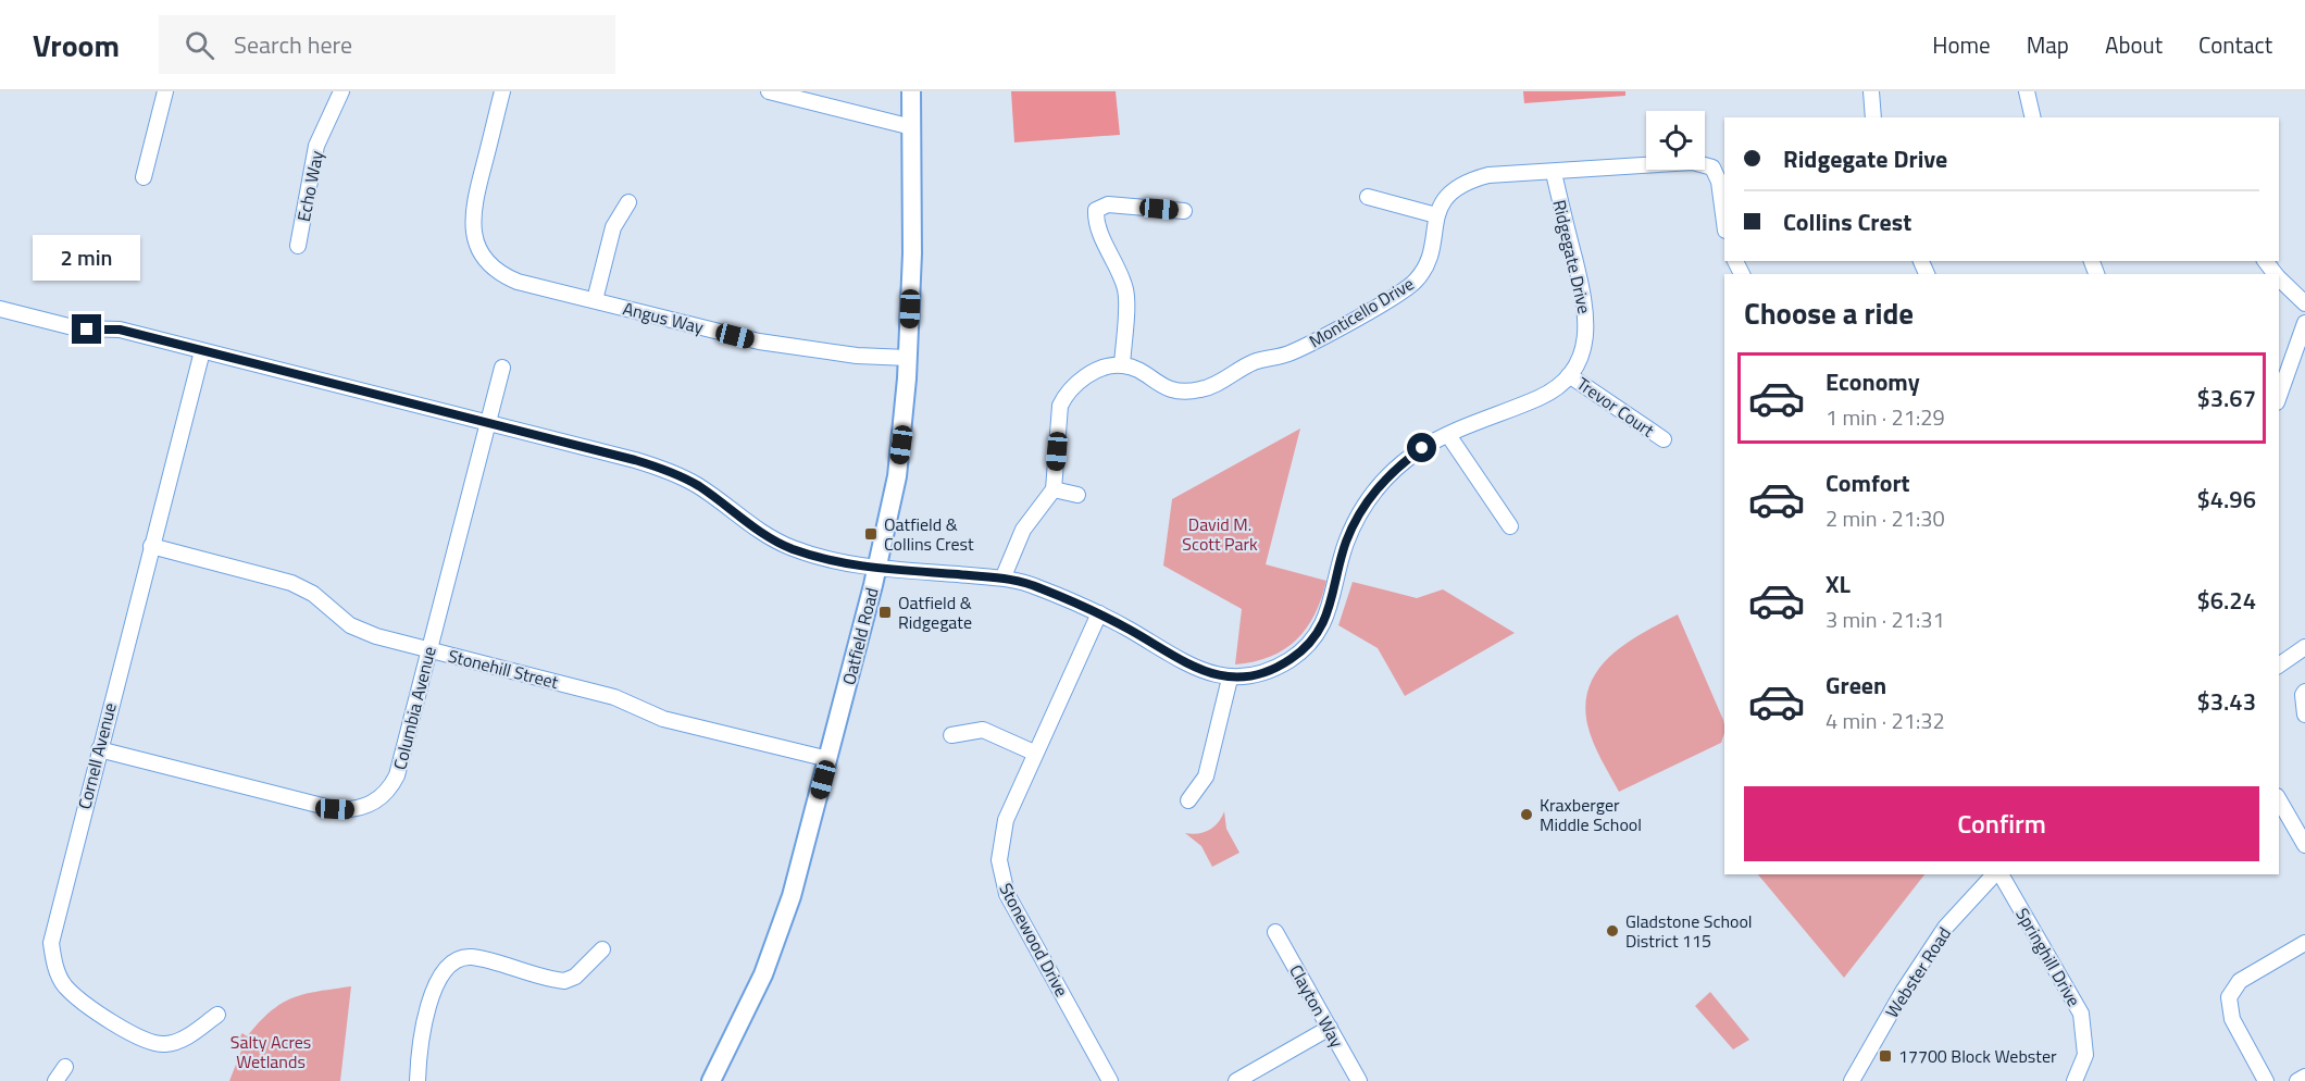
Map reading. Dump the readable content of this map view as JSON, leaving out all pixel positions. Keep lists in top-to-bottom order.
{
  "streets": {
    "main road": ["Oatfield Road"],
    "street": [
      "Echo Way",
      "Ridgegate Drive",
      "Monticello Drive",
      "Angus Way",
      "Trevor Court",
      "Stonehill Street",
      "Columbia Avenue",
      "Cornell Avenue",
      "Stonewood Drive",
      "Springhill Drive",
      "Webster Road",
      "Clayton Way"
    ]
  },
  "crossings": [
    ["Ridgegate Drive", "Monticello Drive"],
    ["Ridgegate Drive", "Trevor Court"],
    ["Angus Way", "Oatfield Road"],
    ["Oatfield Road", "Stonehill Street"],
    ["Stonehill Street", "Columbia Avenue"],
    ["Stonehill Street", "Cornell Avenue"],
    ["Columbia Avenue", "Cornell Avenue"]
  ],
  "parks": ["David M. Scott Park", "Salty Acres Wetlands"],
  "places": {
    "transit": ["Oatfield & Collins Crest", "Oatfield & Ridgegate", "17700 Block Webster"],
    "other": ["Kraxberger Middle School", "Gladstone School District 115"]
  },
  "page": {
    "header": "Vroom",
    "search": "Search here",
    "nav": [
      "Home",
      "Map",
      "About",
      "Contact"
    ],
    "banner": ["Ridgegate Drive", "Collins Crest"],
    "bubble": "2 min",
    "heading": "Choose a ride",
    "list": [
      {
        "name": "Economy",
        "note": "1 min · 21:29",
        "value": "$3.67"
      },
      {
        "name": "Comfort",
        "note": "2 min · 21:30",
        "value": "$4.96"
      },
      {
        "name": "XL",
        "note": "3 min · 21:31",
        "value": "$6.24"
      },
      {
        "name": "Green",
        "note": "4 min · 21:32",
        "value": "$3.43"
      }
    ],
    "buttons": "Confirm"
  }
}
